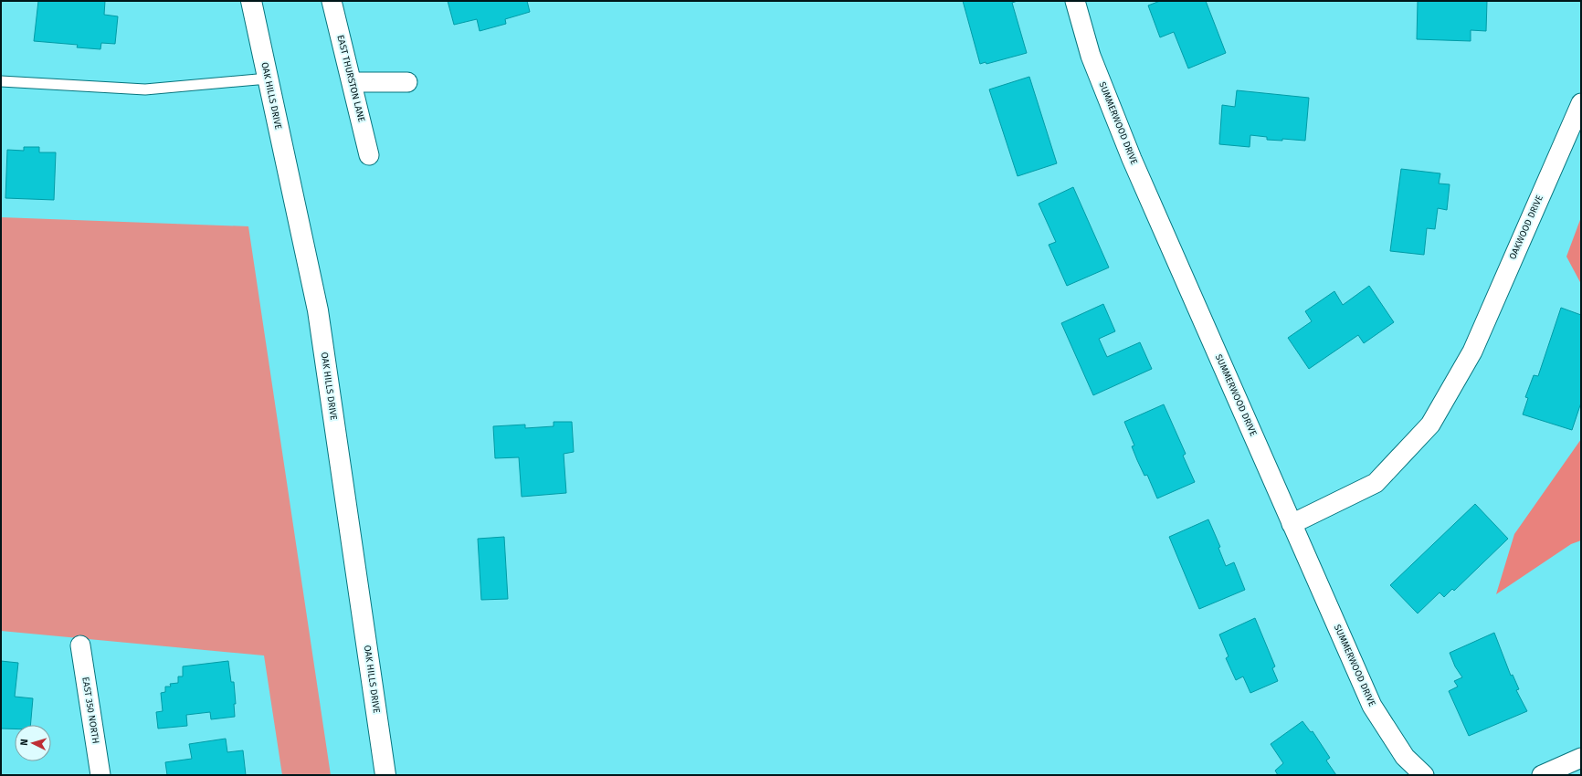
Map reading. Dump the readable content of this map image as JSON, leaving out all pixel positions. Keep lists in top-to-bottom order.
{
  "streets": {
    "main road": ["OAK HILLS DRIVE"],
    "street": [
      "EAST THURSTON LANE",
      "SUMMERWOOD DRIVE",
      "OAKWOOD DRIVE",
      "EAST 350 NORTH"
    ]
  },
  "crossings": [
    ["SUMMERWOOD DRIVE", "OAKWOOD DRIVE"]
  ],
  "north": "left"
}
